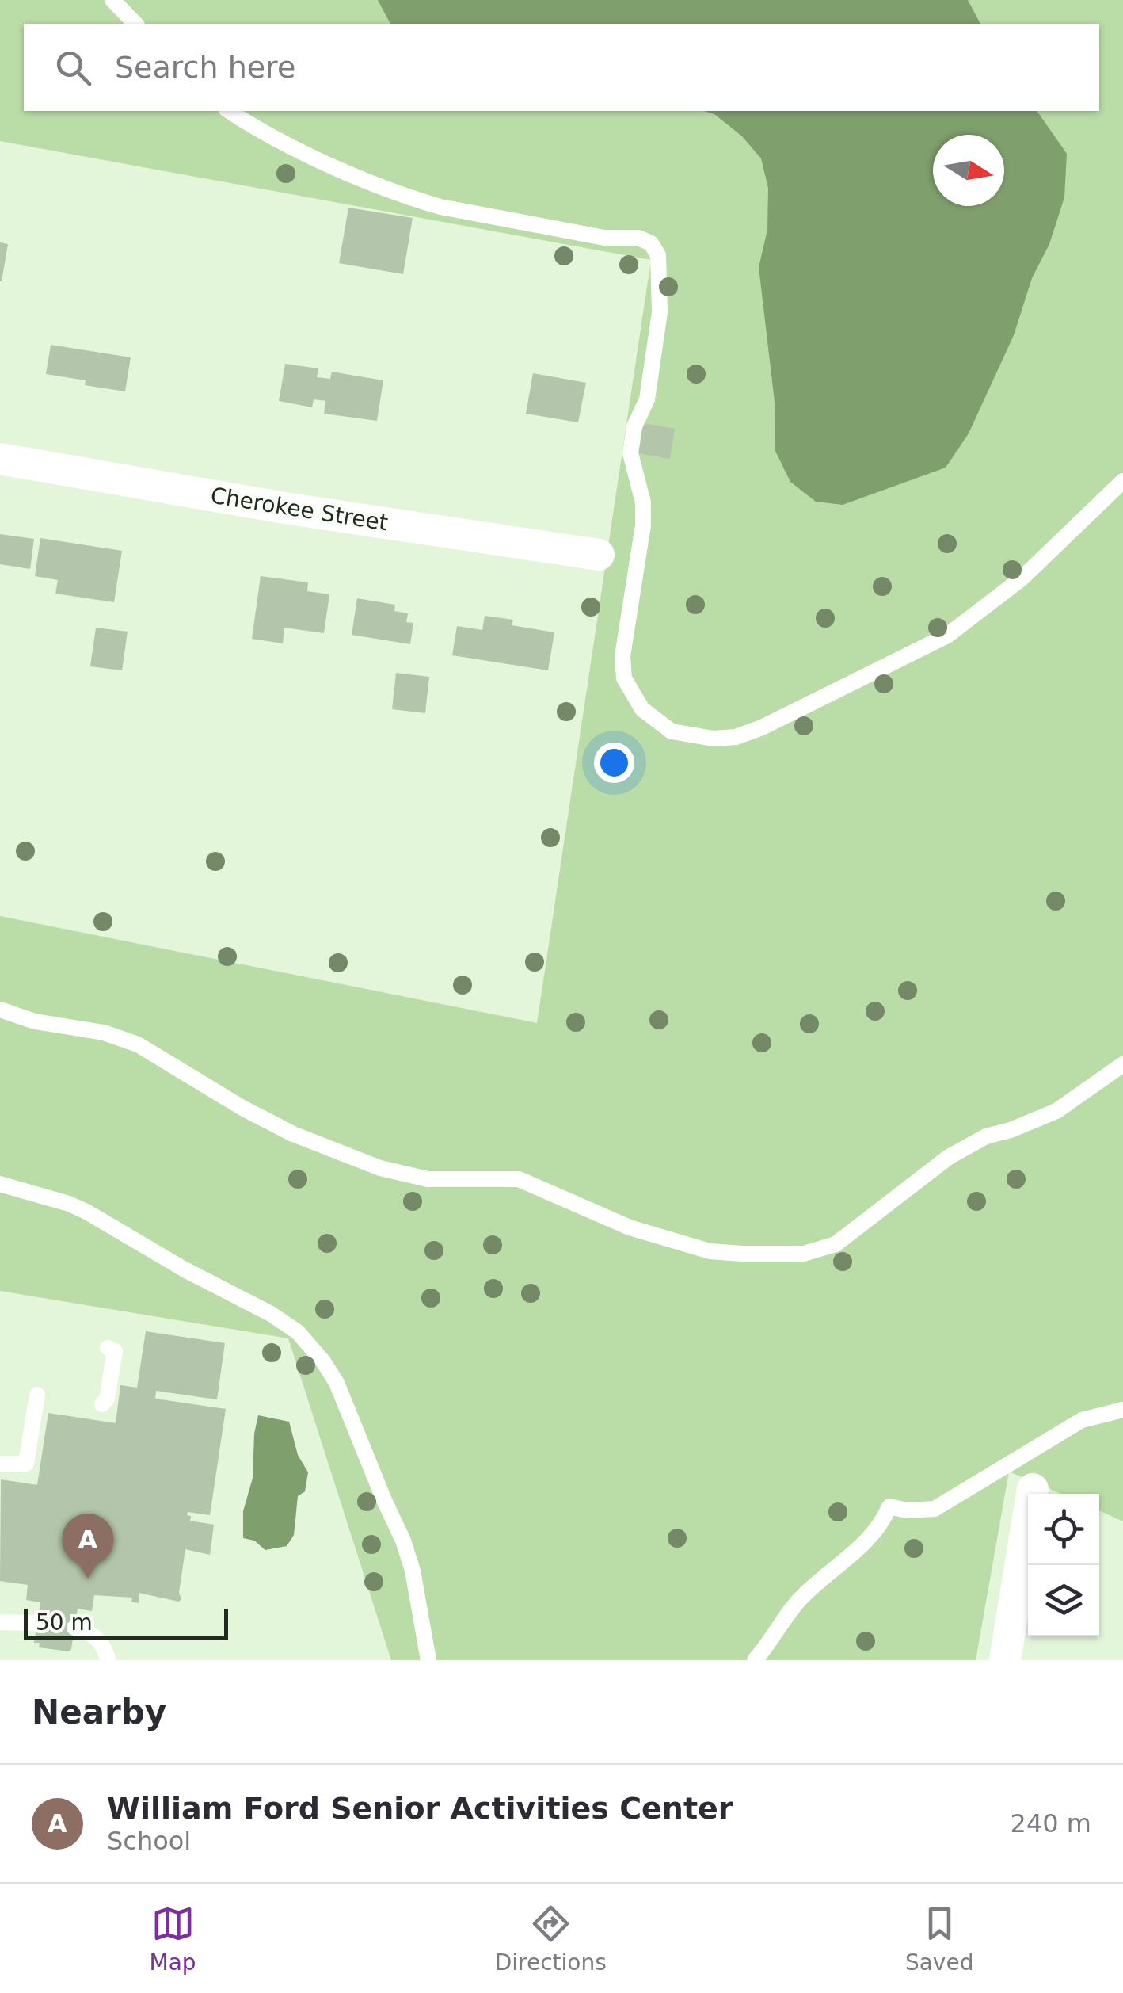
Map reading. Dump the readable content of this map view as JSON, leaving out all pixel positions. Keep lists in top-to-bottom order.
{
  "streets": {
    "street": ["Cherokee Street"]
  },
  "scale_bar": "50 m",
  "north": "right",
  "page": {
    "search": "Search here",
    "pins": "A",
    "scale": "50 m",
    "heading": "Nearby",
    "list": [
      {
        "mark": "A",
        "name": "William Ford Senior Activities Center",
        "note": "School",
        "value": "240 m"
      }
    ],
    "nav": ["Map", "Directions", "Saved"]
  }
}
